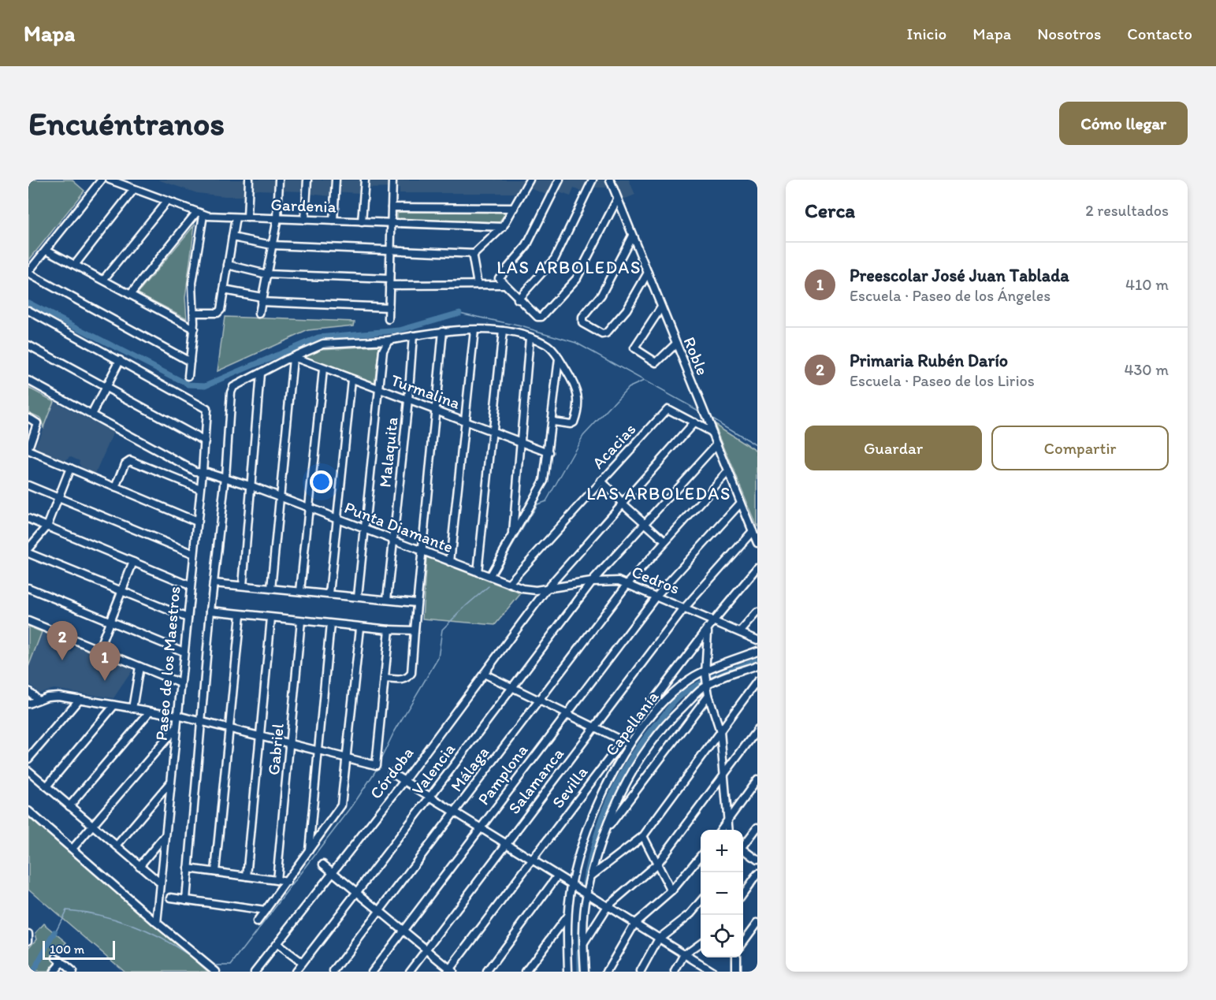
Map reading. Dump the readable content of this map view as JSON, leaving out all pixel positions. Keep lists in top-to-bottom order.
{
  "streets": {
    "street": [
      "Gardenia",
      "Roble",
      "Turmalina",
      "Acacias",
      "Malaquita",
      "Punta Diamante",
      "Cedros",
      "Paseo de los Maestros",
      "Capellanía",
      "Gabriel",
      "Valencia",
      "Málaga",
      "Córdoba",
      "Pamplona",
      "Salamanca",
      "Sevilla"
    ]
  },
  "crossings": [
    ["Roble", "Acacias"],
    ["Roble", "Valencia"],
    ["Roble", "Málaga"],
    ["Roble", "Pamplona"],
    ["Roble", "Salamanca"],
    ["Turmalina", "Malaquita"],
    ["Acacias", "Cedros"],
    ["Acacias", "Córdoba"],
    ["Malaquita", "Punta Diamante"],
    ["Punta Diamante", "Cedros"],
    ["Punta Diamante", "Paseo de los Maestros"],
    ["Cedros", "Valencia"],
    ["Cedros", "Málaga"],
    ["Cedros", "Córdoba"],
    ["Cedros", "Pamplona"],
    ["Cedros", "Salamanca"],
    ["Cedros", "Sevilla"]
  ],
  "districts": ["LAS ARBOLEDAS", "LAS ARBOLEDAS"],
  "scale_bar": "100 m",
  "page": {
    "header": "Mapa",
    "nav": [
      "Inicio",
      "Mapa",
      "Nosotros",
      "Contacto"
    ],
    "buttons": [
      "Cómo llegar",
      ["Guardar", "Compartir"]
    ],
    "title": "Encuéntranos",
    "heading": ["Cerca", "2 resultados"],
    "list": [
      {
        "mark": "1",
        "name": "Preescolar José Juan Tablada",
        "note": "Escuela · Paseo de los Ángeles",
        "value": "410 m"
      },
      {
        "mark": "2",
        "name": "Primaria Rubén Darío",
        "note": "Escuela · Paseo de los Lirios",
        "value": "430 m"
      }
    ],
    "pins": ["2", "1"],
    "map_buttons": ["+", "−"],
    "scale": "100 m"
  }
}
